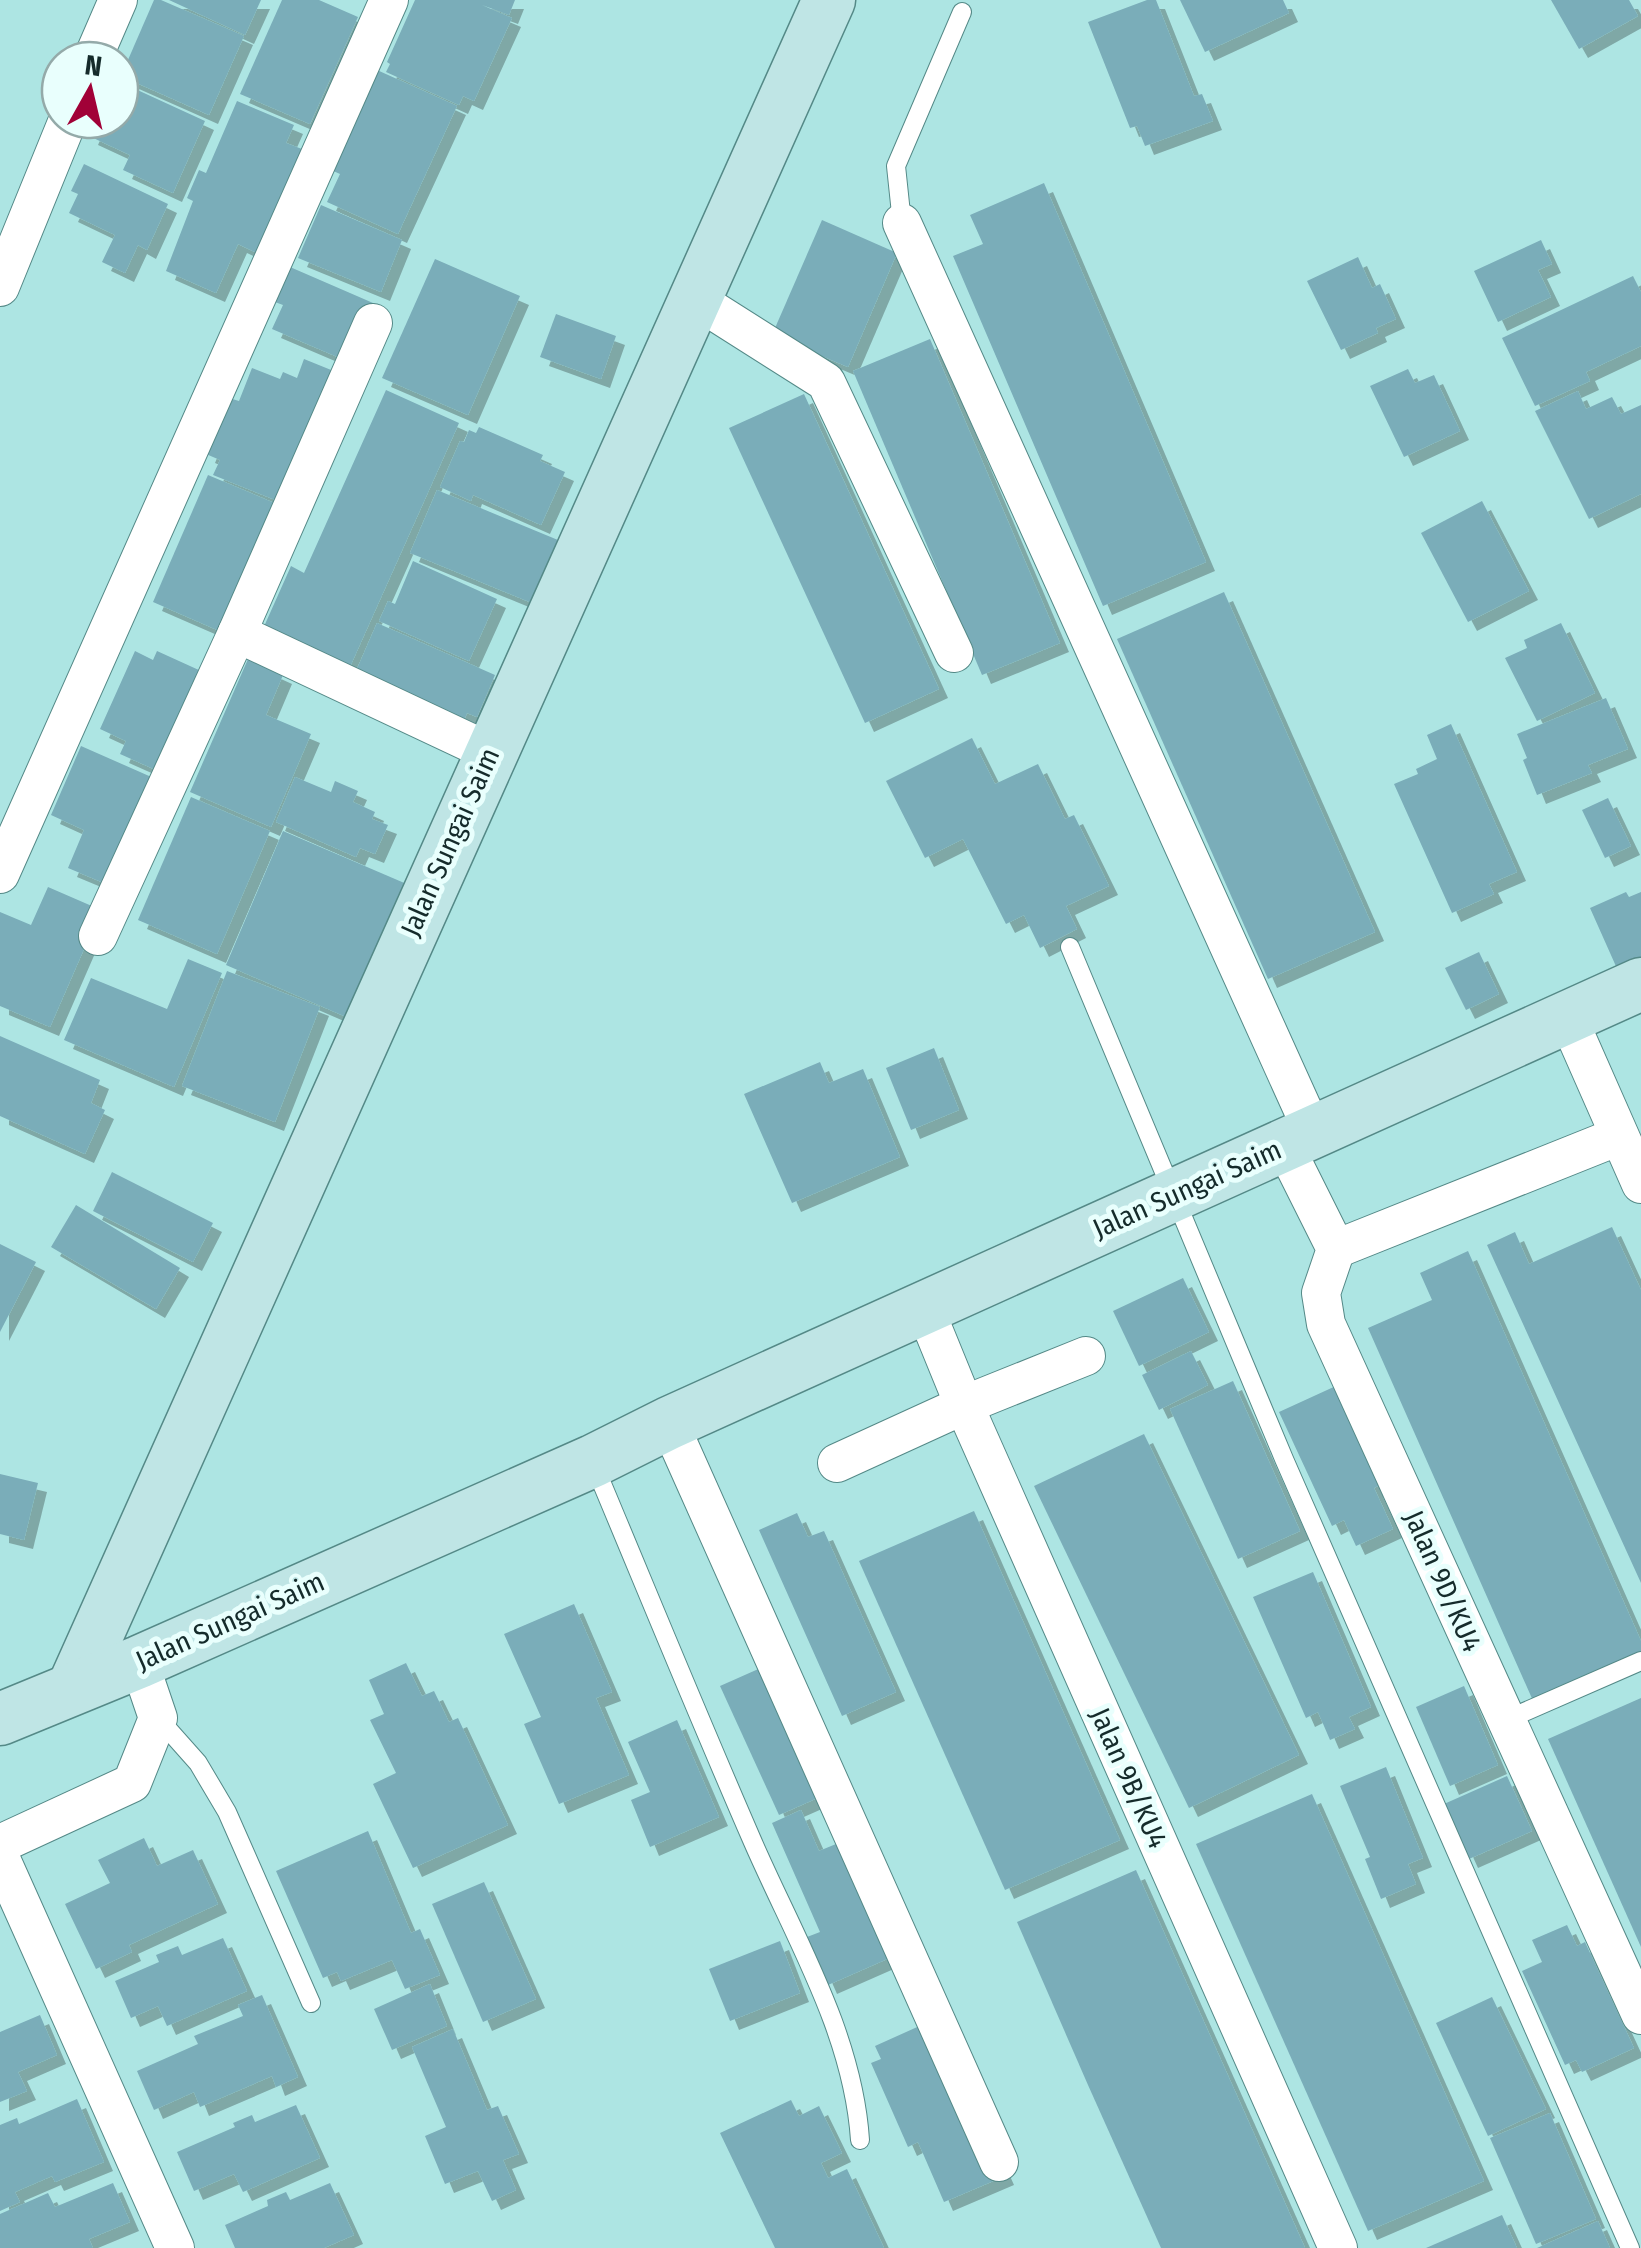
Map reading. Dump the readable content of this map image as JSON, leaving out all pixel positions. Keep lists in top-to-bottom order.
{
  "streets": {
    "street": ["Jalan Sungai Saim", "Jalan 9D/KU4", "Jalan 9B/KU4"]
  },
  "crossings": [
    ["Jalan Sungai Saim", "Jalan 9B/KU4"]
  ],
  "north": "top"
}
